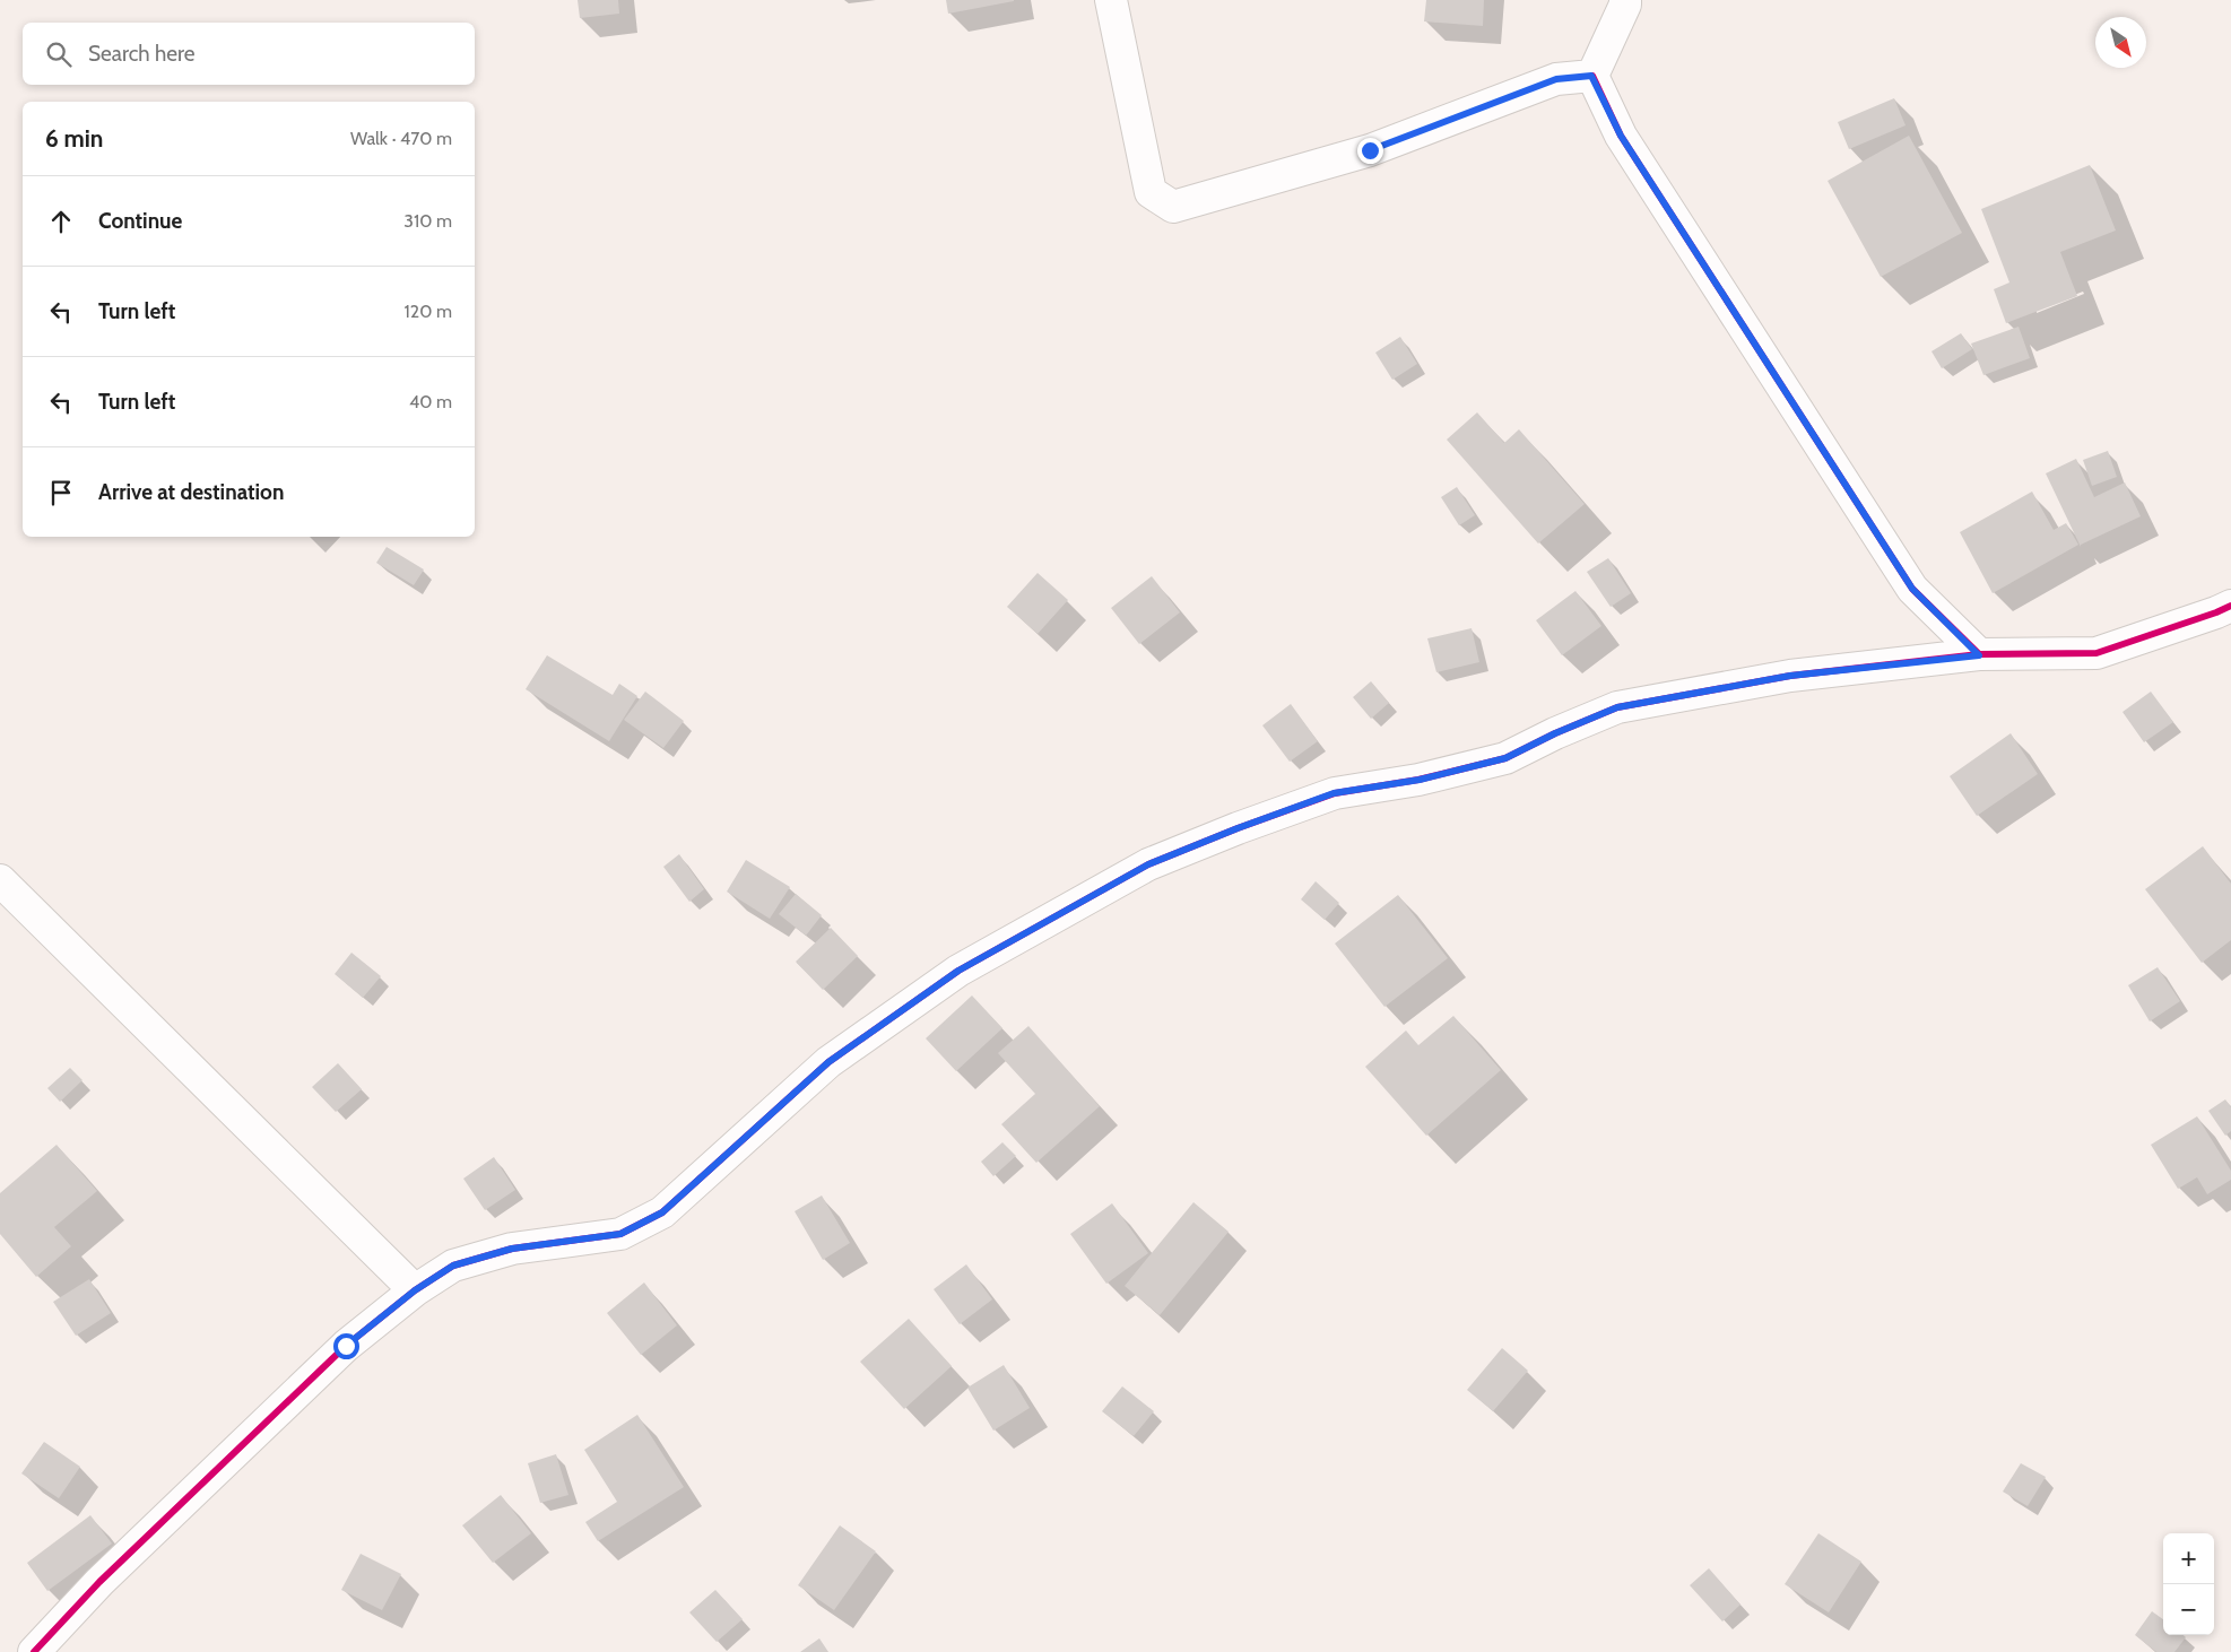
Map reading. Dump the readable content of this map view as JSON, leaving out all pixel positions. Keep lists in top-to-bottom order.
{
  "north": "bottom right",
  "page": {
    "search": "Search here",
    "heading": ["6 min", "Walk · 470 m"],
    "list": [
      ["Continue", "310 m"],
      ["Turn left", "120 m"],
      ["Turn left", "40 m"],
      "Arrive at destination"
    ],
    "map_buttons": ["+", "−"]
  }
}
